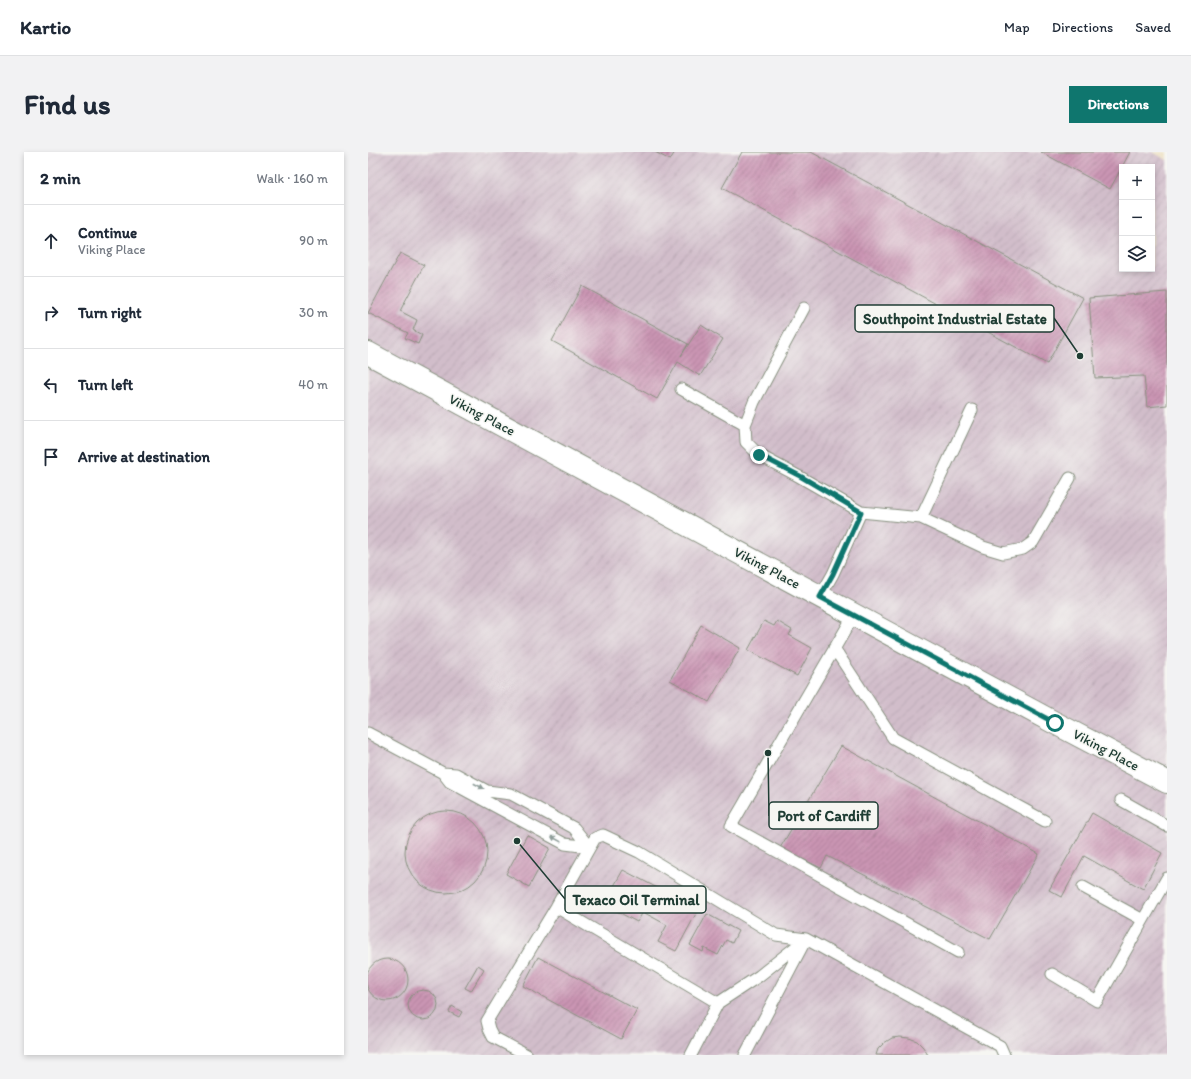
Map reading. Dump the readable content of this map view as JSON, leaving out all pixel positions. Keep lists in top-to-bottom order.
{
  "streets": {
    "street": ["Viking Place"]
  },
  "places": ["Southpoint Industrial Estate", "Port of Cardiff", "Texaco Oil Terminal"],
  "page": {
    "header": "Kartio",
    "nav": ["Map", "Directions", "Saved"],
    "buttons": "Directions",
    "title": "Find us",
    "heading": ["2 min", "Walk · 160 m"],
    "map_buttons": ["+", "−"],
    "list": [
      ["Continue", "Viking Place", "90 m"],
      ["Turn right", "30 m"],
      ["Turn left", "40 m"],
      "Arrive at destination"
    ]
  }
}
